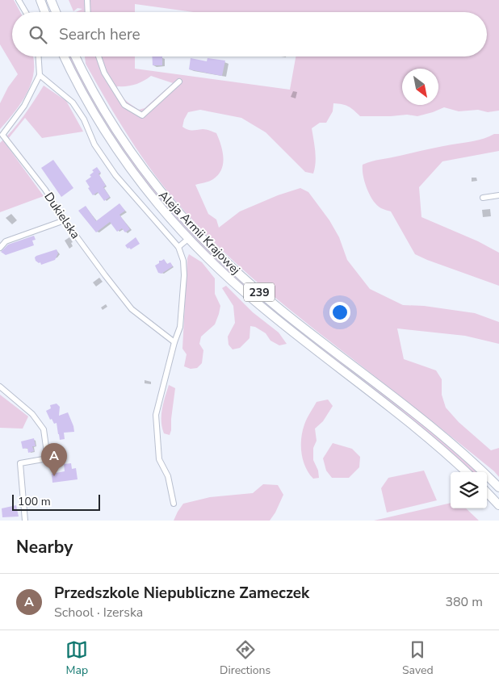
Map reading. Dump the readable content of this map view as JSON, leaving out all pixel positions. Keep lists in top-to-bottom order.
{
  "streets": {
    "main road": ["Aleja Armii Krajowej", "239"],
    "street": ["Dukielska"]
  },
  "scale_bar": "100 m",
  "north": "bottom right",
  "page": {
    "search": "Search here",
    "pins": "A",
    "scale": "100 m",
    "heading": "Nearby",
    "list": [
      {
        "mark": "A",
        "name": "Przedszkole Niepubliczne Zameczek",
        "note": "School · Izerska",
        "value": "380 m"
      }
    ],
    "nav": ["Map", "Directions", "Saved"]
  }
}
